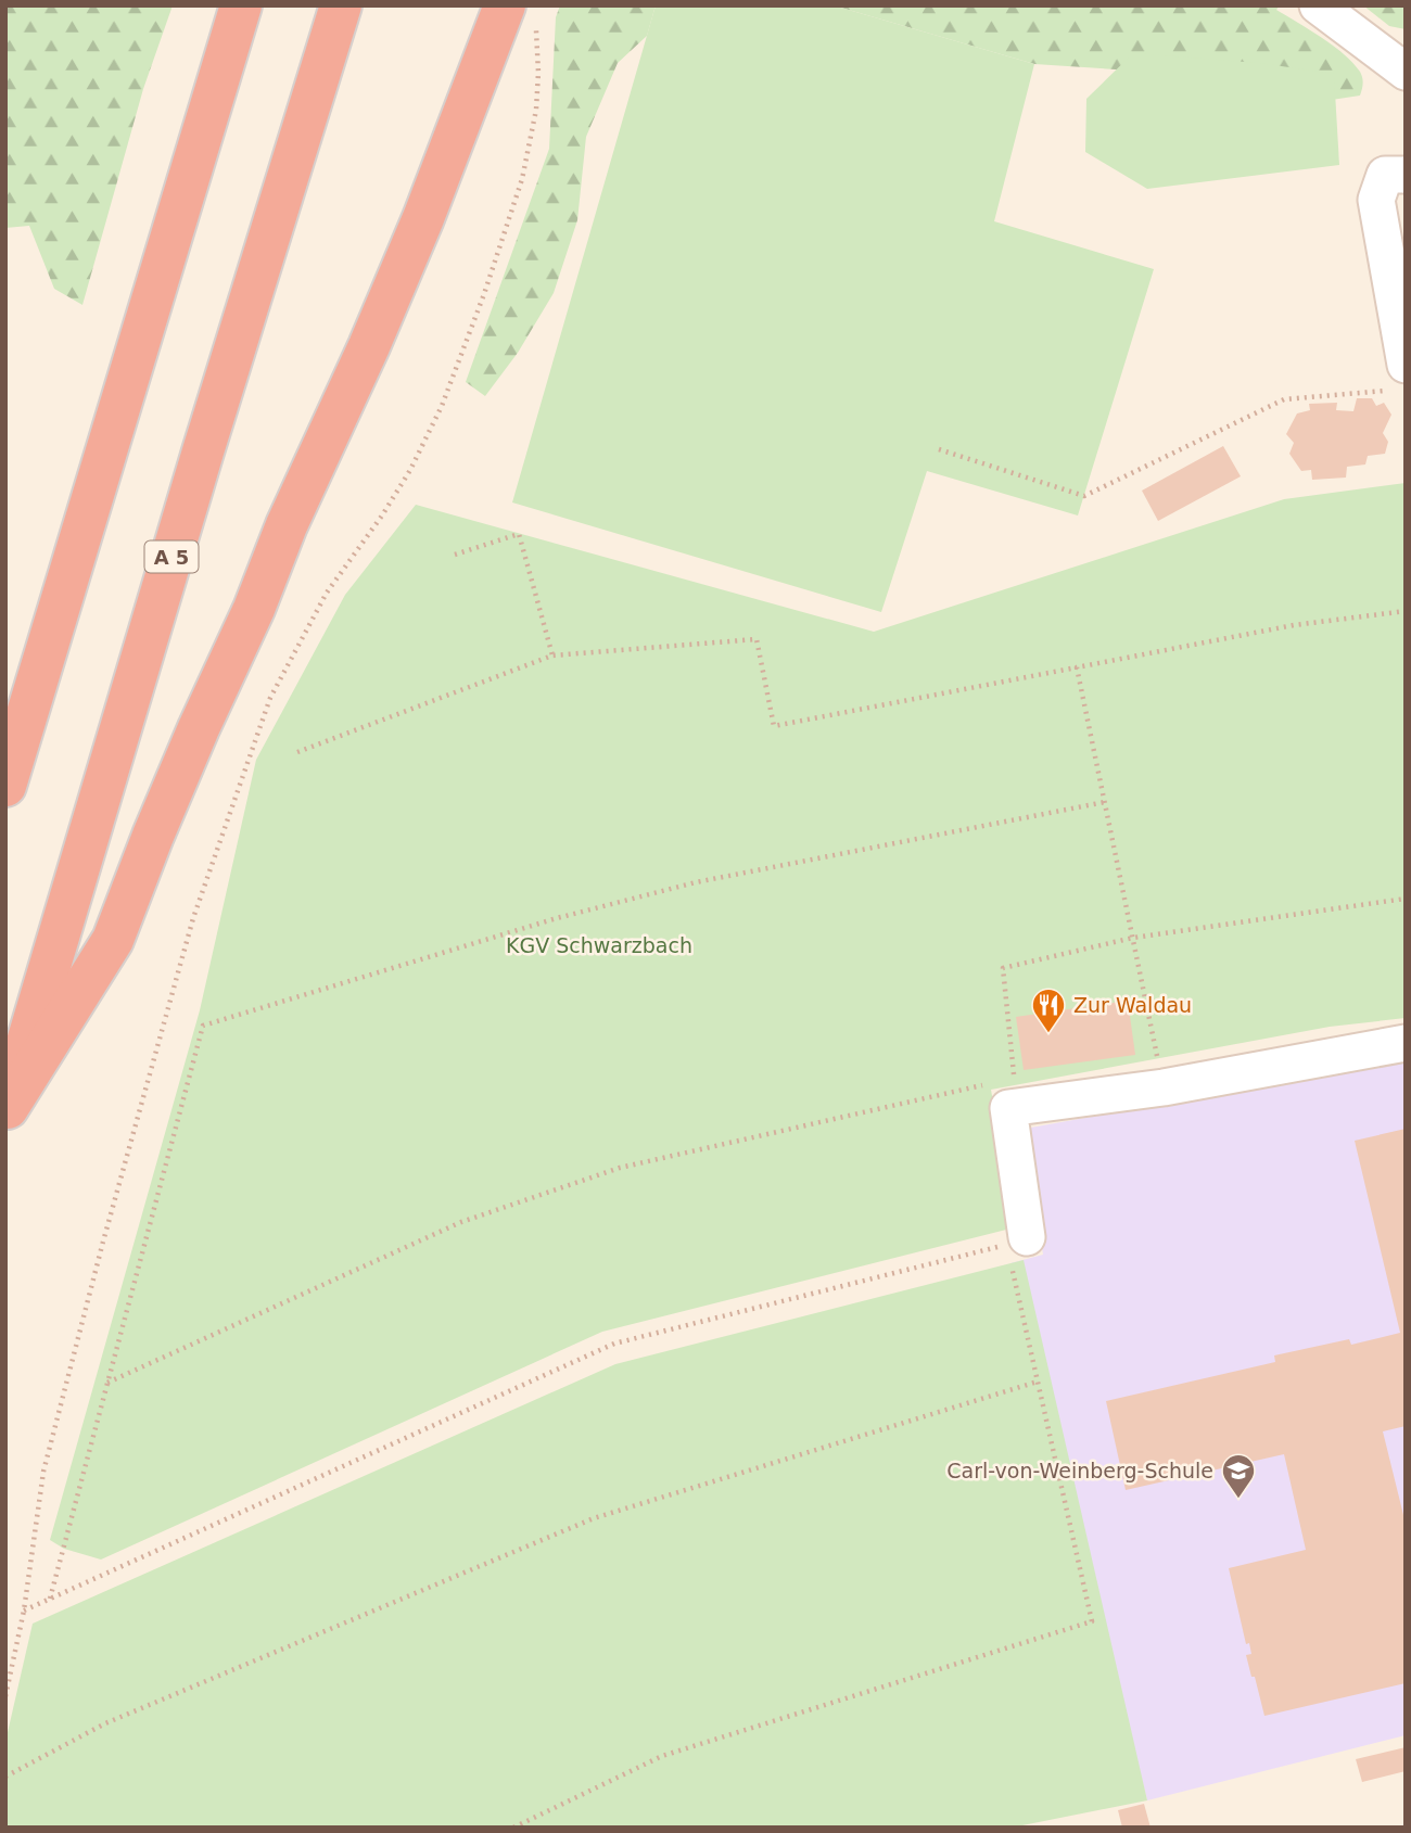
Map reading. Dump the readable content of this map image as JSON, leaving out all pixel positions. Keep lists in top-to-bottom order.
{
  "streets": {
    "highway": ["A 5"]
  },
  "parks": ["KGV Schwarzbach"],
  "places": {
    "restaurant": ["Zur Waldau"],
    "school or university": ["Carl-von-Weinberg-Schule"]
  }
}
